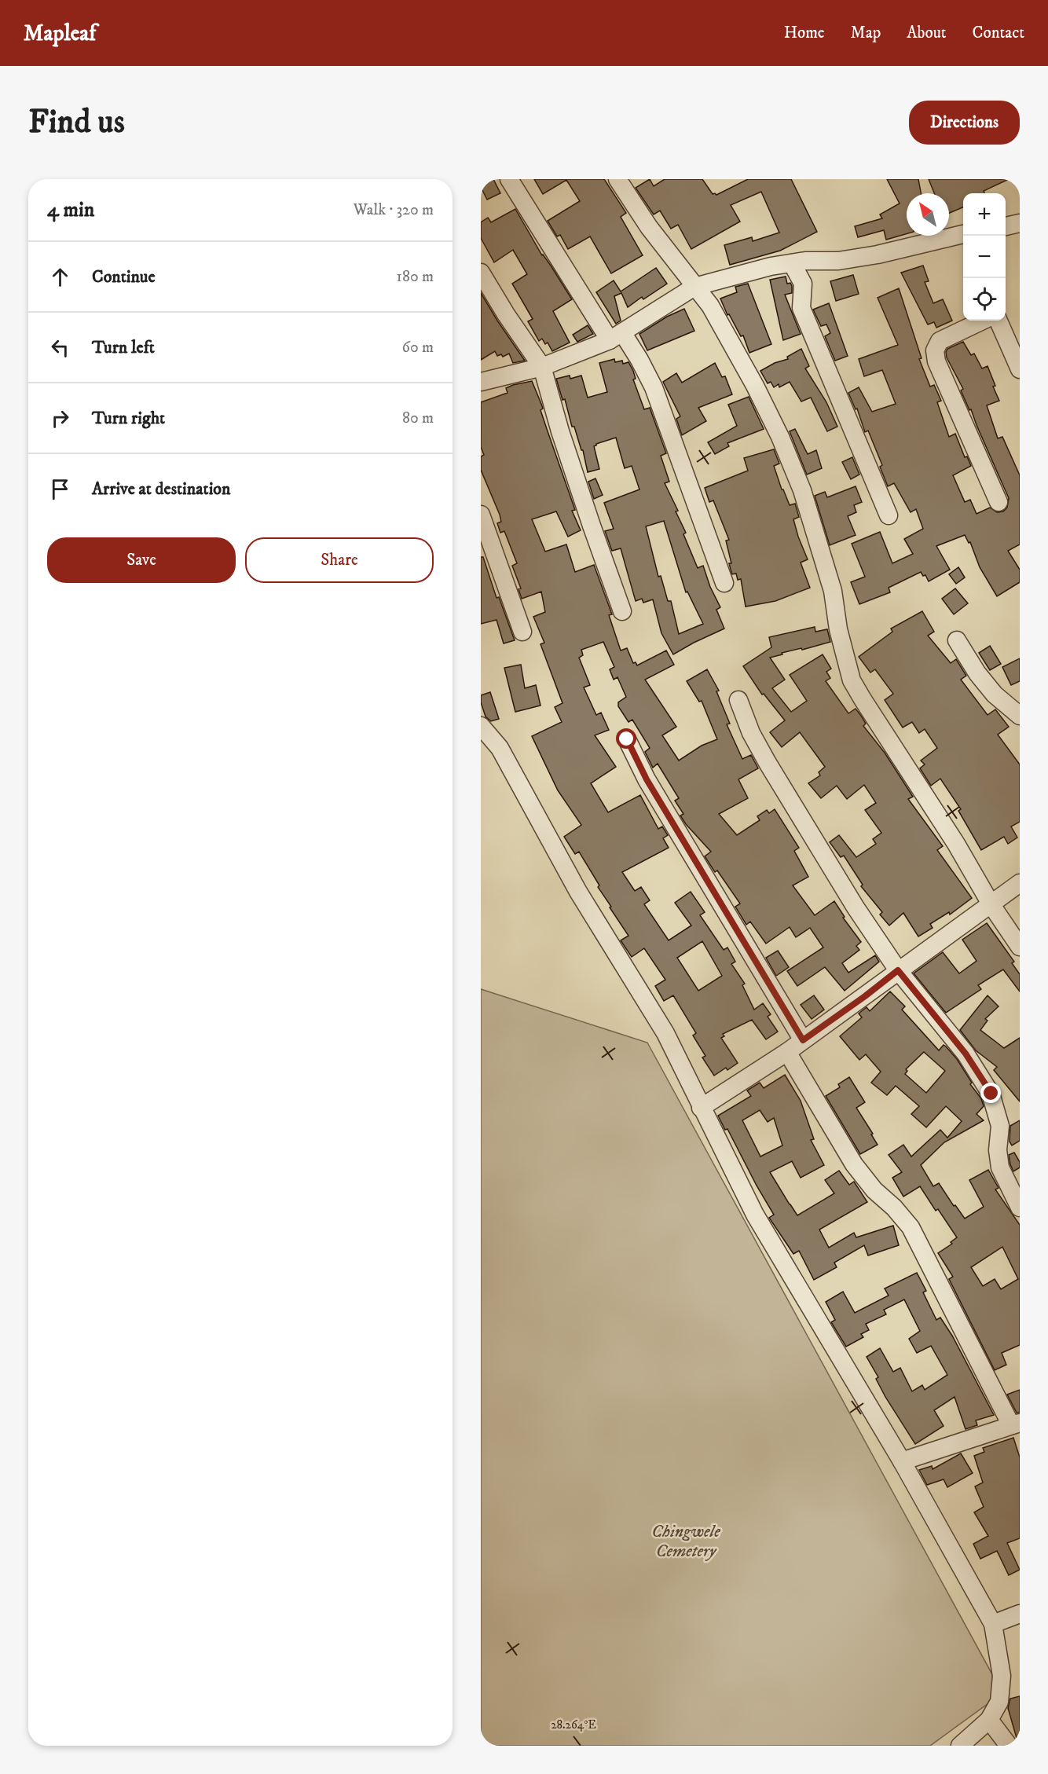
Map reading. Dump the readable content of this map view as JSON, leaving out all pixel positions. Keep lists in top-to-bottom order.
{
  "parks": ["Chingwele Cemetery"],
  "north": "top left",
  "page": {
    "header": "Mapleaf",
    "nav": [
      "Home",
      "Map",
      "About",
      "Contact"
    ],
    "buttons": [
      "Directions",
      ["Save", "Share"]
    ],
    "title": "Find us",
    "heading": ["4 min", "Walk · 320 m"],
    "map_buttons": ["+", "−"],
    "list": [
      ["Continue", "180 m"],
      ["Turn left", "60 m"],
      ["Turn right", "80 m"],
      "Arrive at destination"
    ]
  },
  "coordinates": ["28.264°E"]
}
